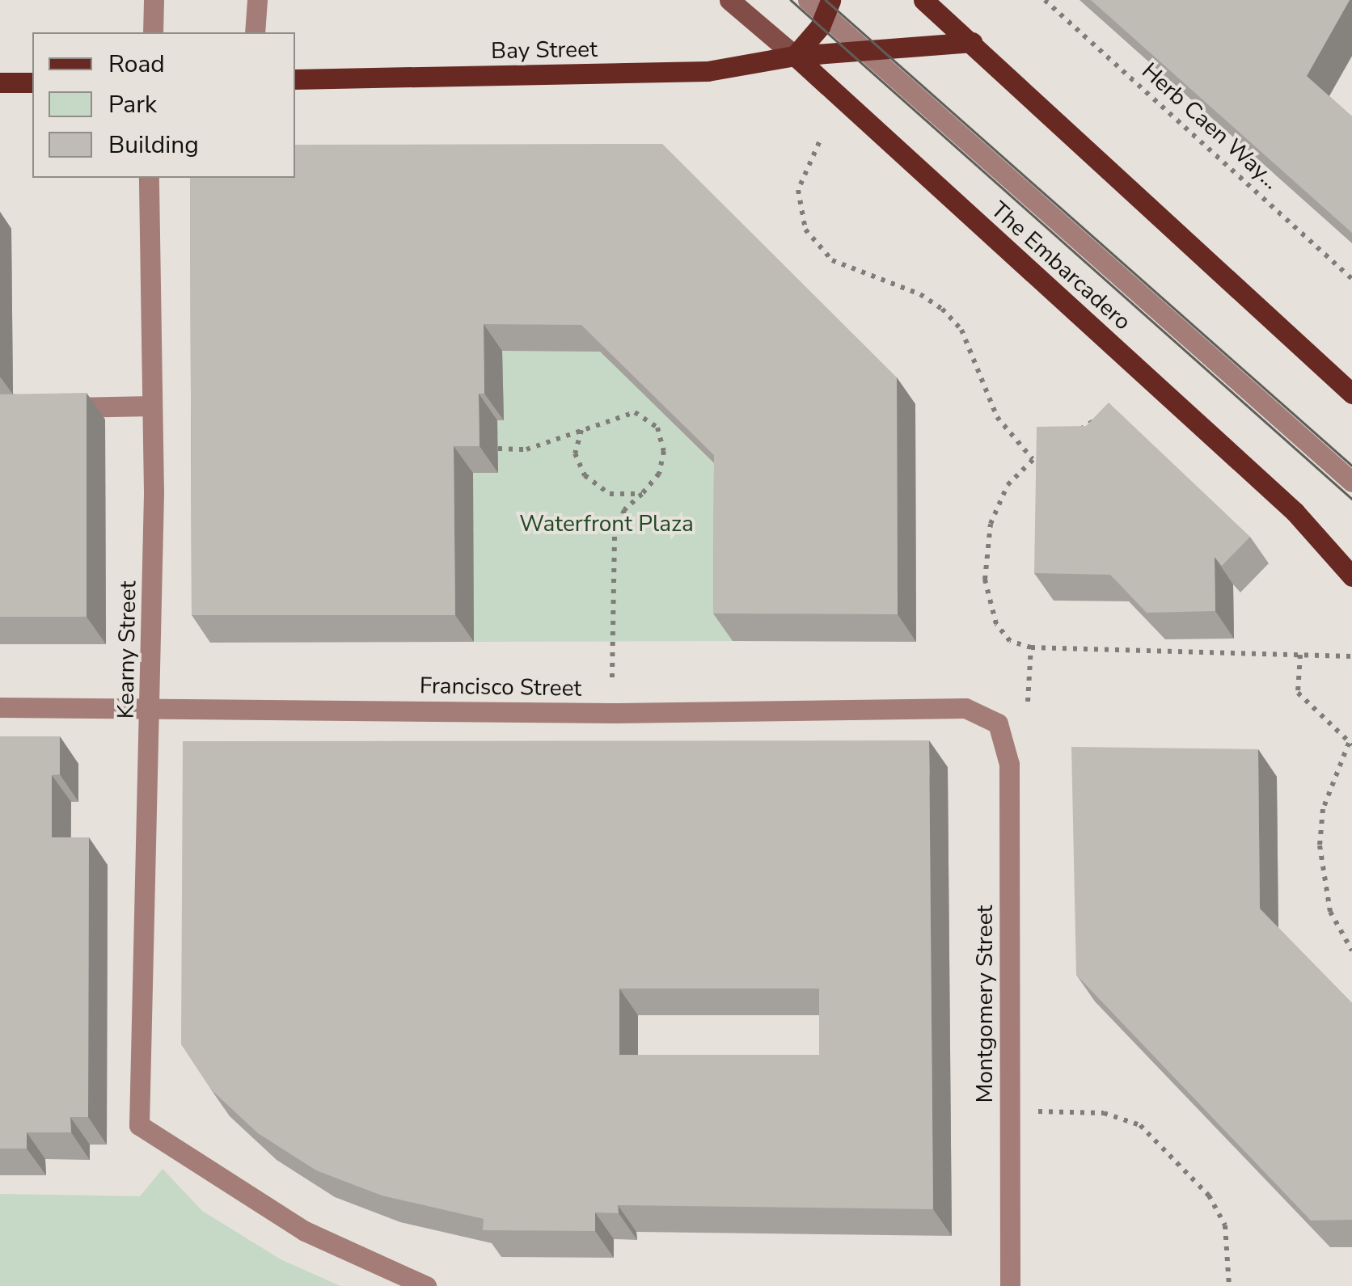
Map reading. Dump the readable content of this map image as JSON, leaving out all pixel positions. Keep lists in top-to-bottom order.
{
  "streets": {
    "main road": ["Bay Street", "The Embarcadero"],
    "street": ["Kearny Street", "Francisco Street", "Montgomery Street"],
    "path": ["Herb Caen Way..."]
  },
  "crossings": [
    ["Bay Street", "The Embarcadero"],
    ["Kearny Street", "Francisco Street"],
    ["Francisco Street", "Montgomery Street"]
  ],
  "parks": ["Waterfront Plaza"],
  "legend": ["Road", "Park", "Building"]
}
